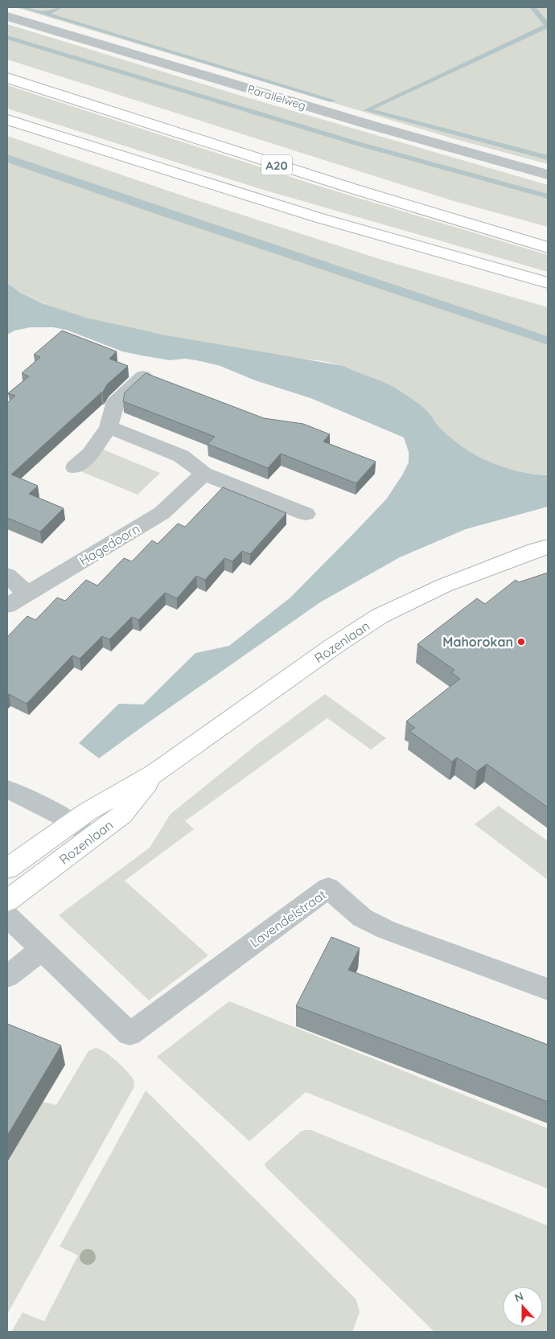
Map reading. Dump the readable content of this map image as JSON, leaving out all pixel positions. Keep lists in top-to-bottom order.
{
  "streets": {
    "main road": ["A20", "Rozenlaan"],
    "street": ["Parallelweg", "Hagedoorn", "Lavendelstraat"]
  },
  "places": ["Mahorokan"],
  "north": "top"
}
